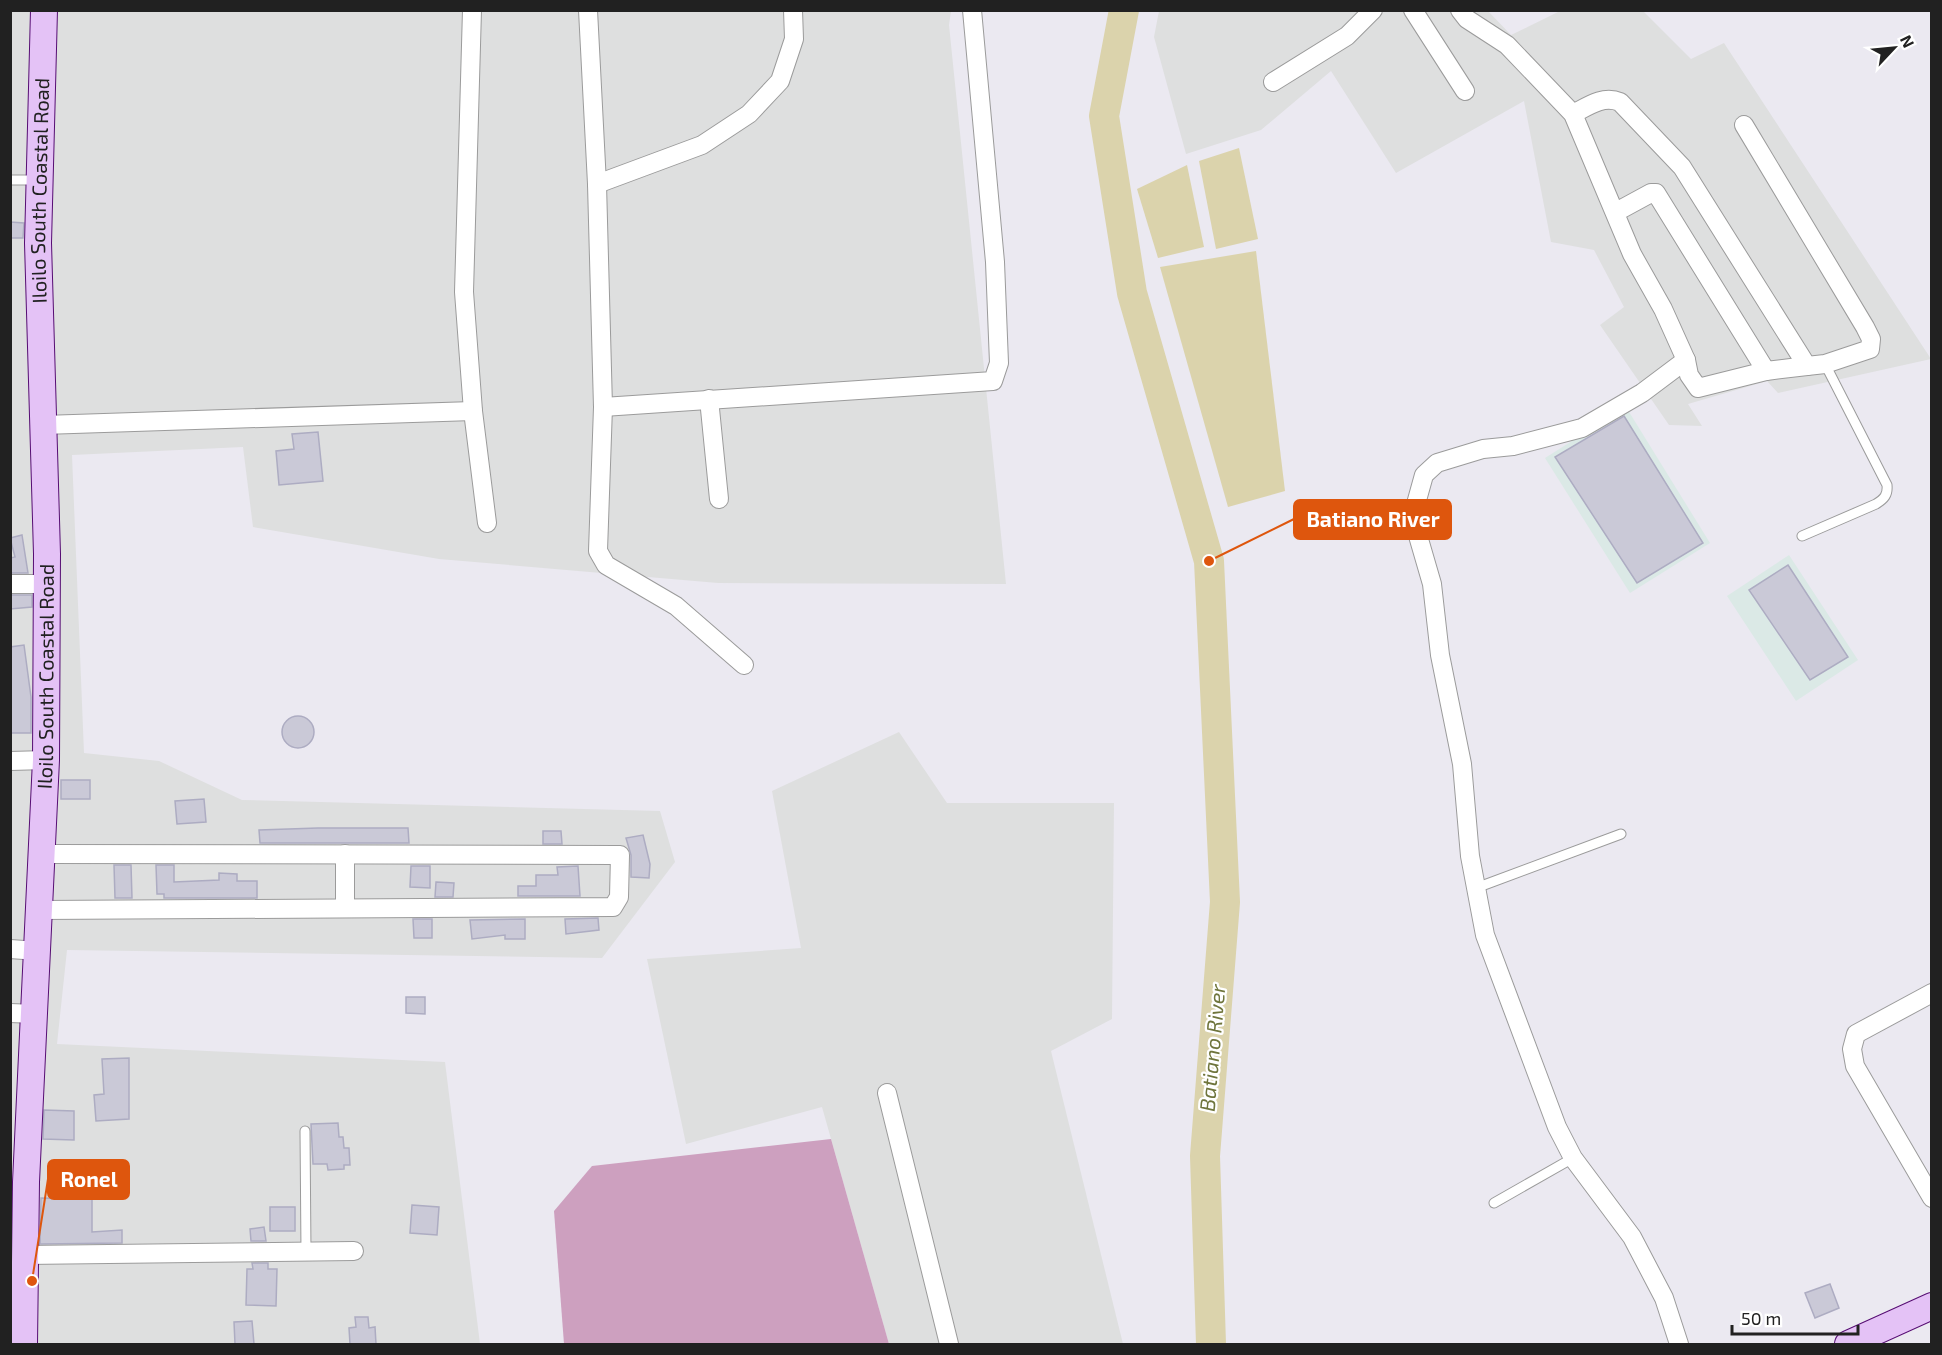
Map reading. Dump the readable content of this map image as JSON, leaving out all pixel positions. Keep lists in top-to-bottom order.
{
  "streets": {
    "street": ["Iloilo South Coastal Road"]
  },
  "water": ["Batiano River"],
  "places": ["Batiano River", "Ronel"],
  "scale_bar": "50 m",
  "north": "top right"
}
